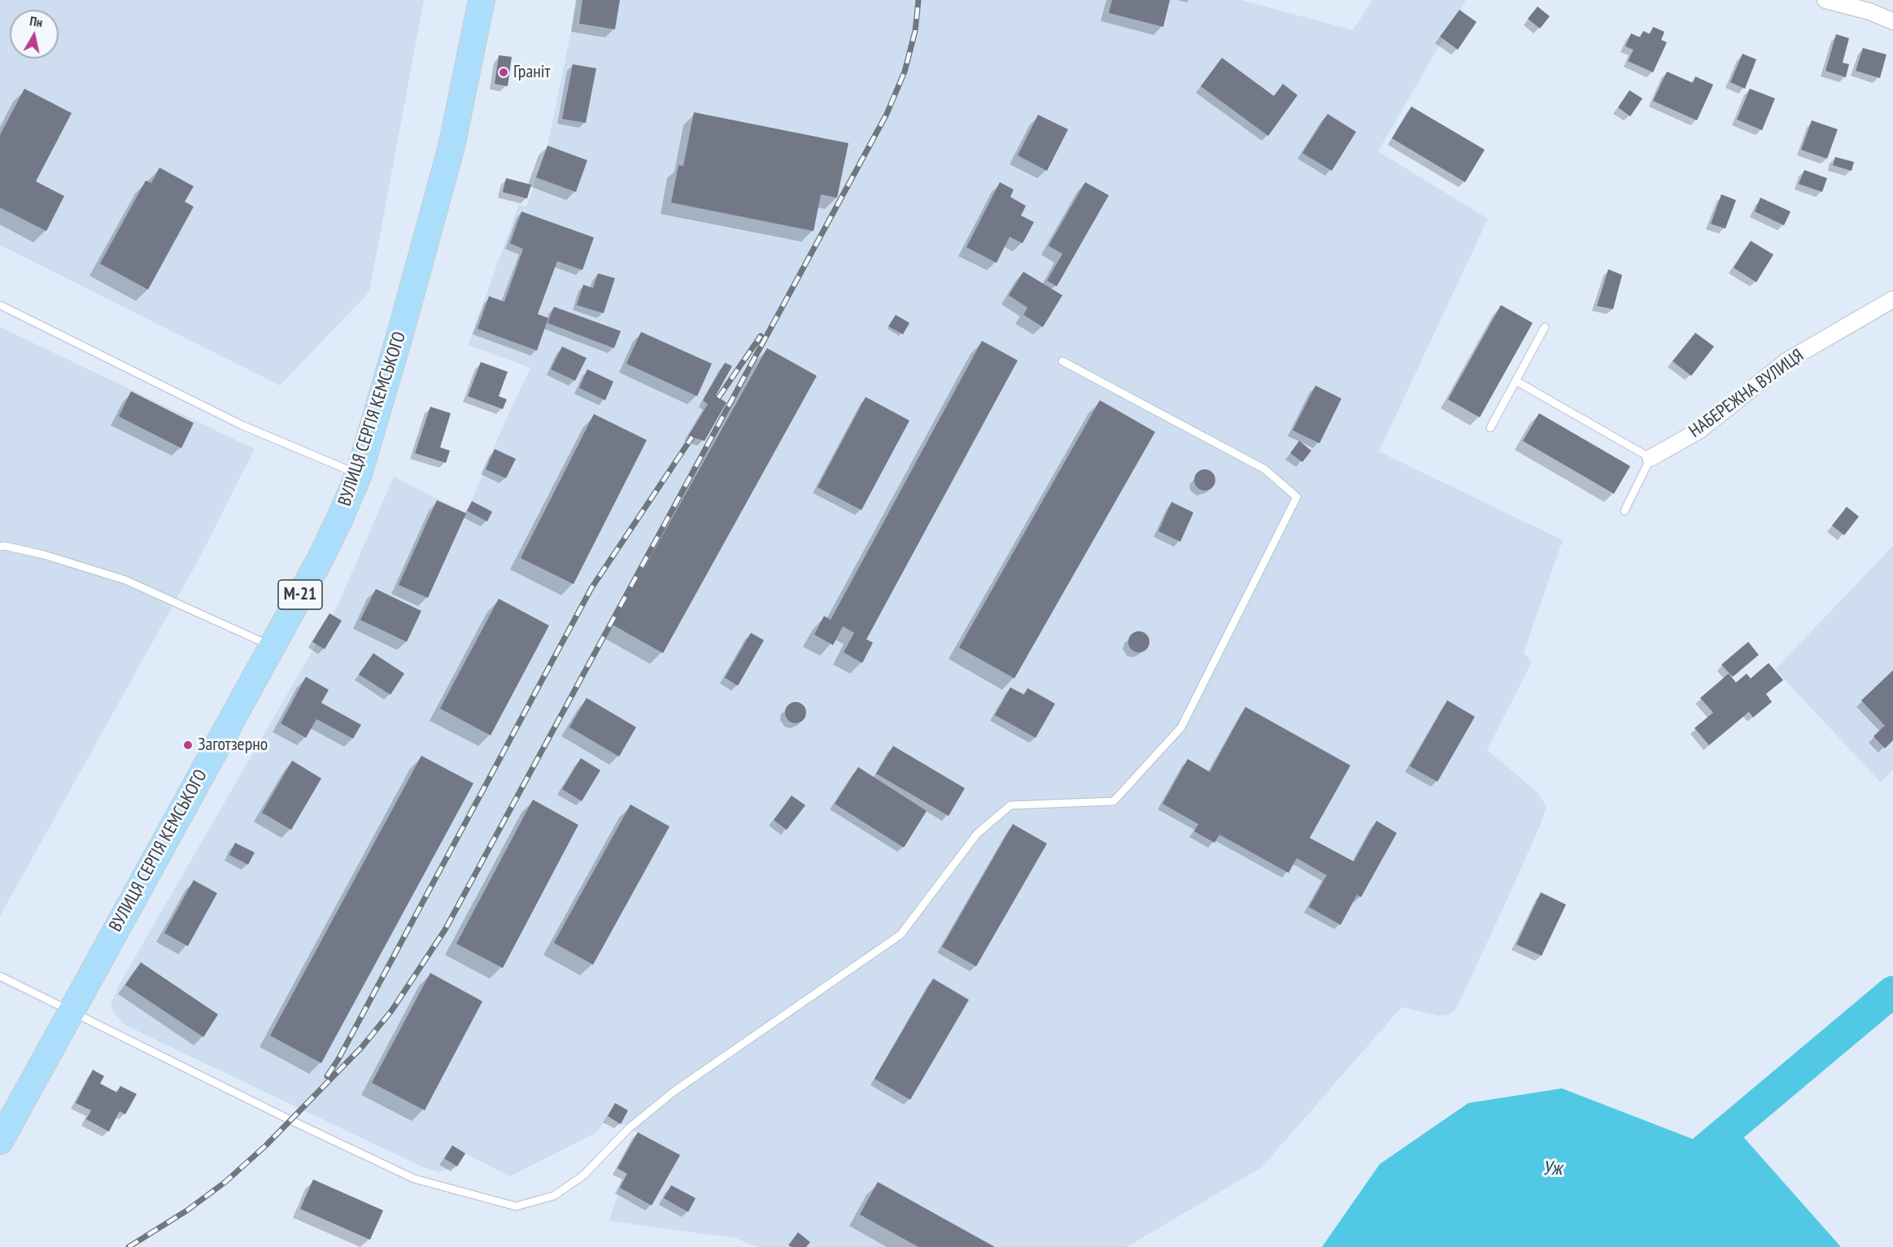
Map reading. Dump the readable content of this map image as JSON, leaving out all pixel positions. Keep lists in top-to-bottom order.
{
  "streets": {
    "highway": ["ВУЛИЦЯ СЕРГІЯ КЕМСЬКОГО", "М-21"],
    "street": ["НАБЕРЕЖНА ВУЛИЦЯ"]
  },
  "water": ["Уж"],
  "places": ["Граніт", "Заготзерно"],
  "north": "top"
}
